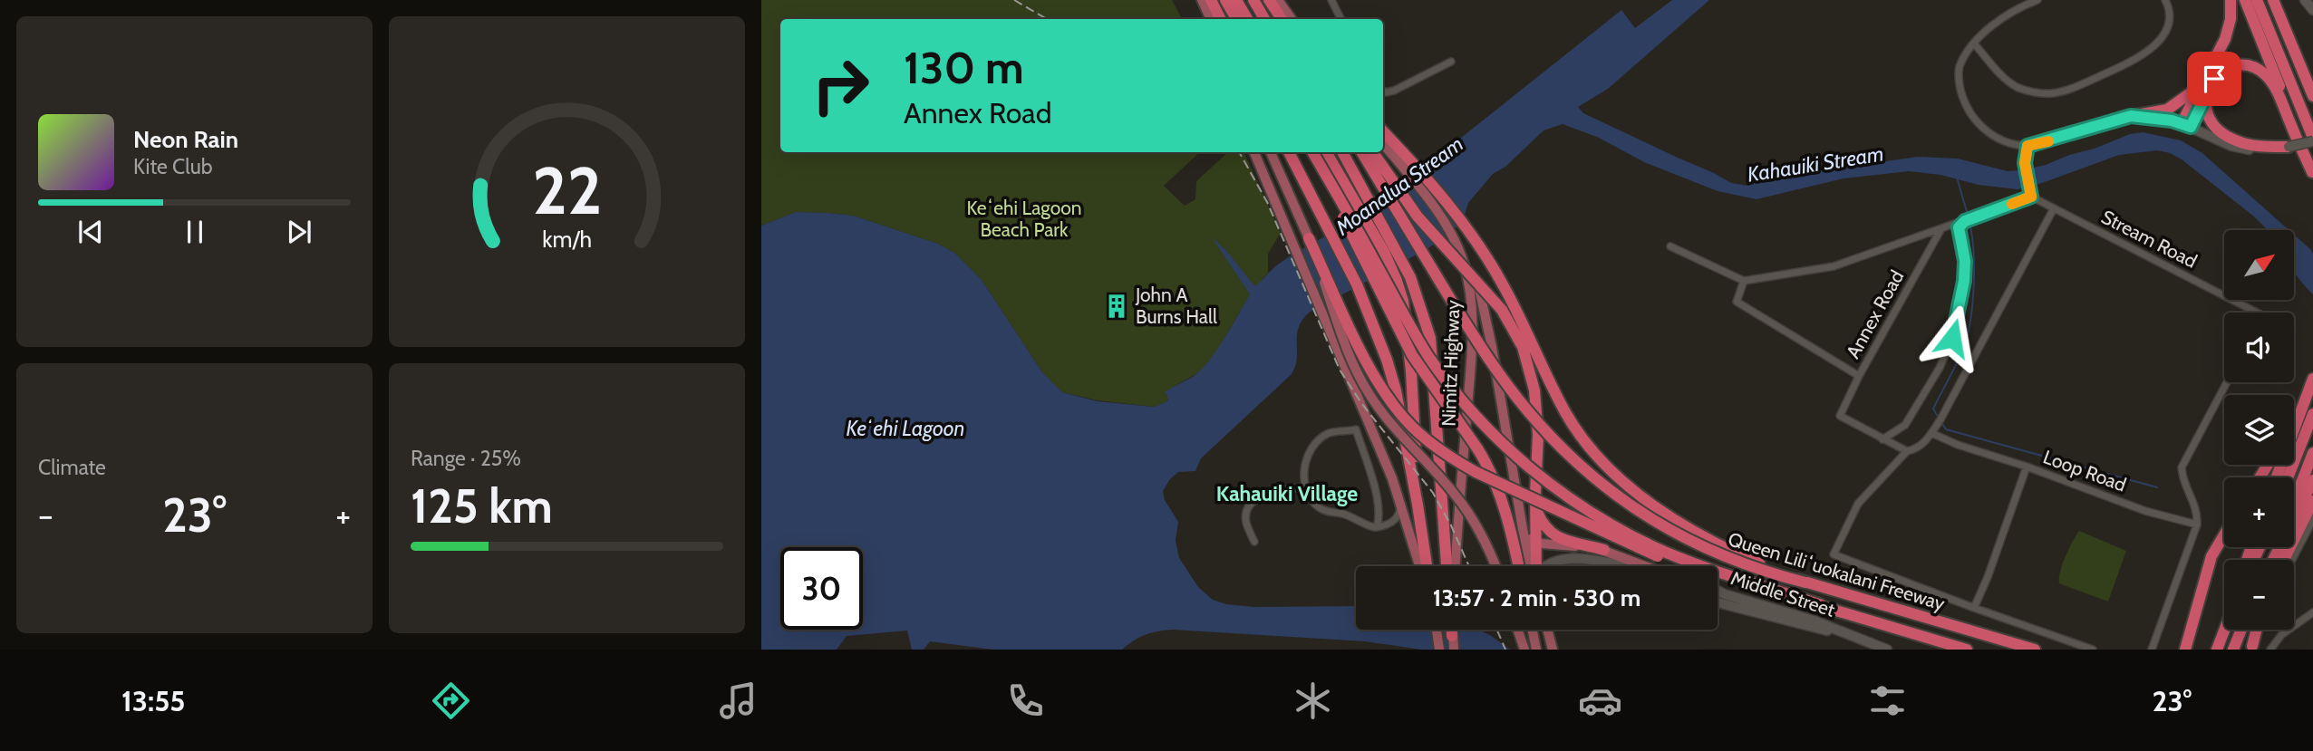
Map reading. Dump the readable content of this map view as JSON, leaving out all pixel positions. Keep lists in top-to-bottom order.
{
  "streets": {
    "highway": ["Queen Liliʻuokalani Freeway"],
    "main road": ["Nimitz Highway", "Middle Street"],
    "street": ["Stream Road", "Annex Road", "Loop Road"]
  },
  "districts": ["Kahauiki Village"],
  "water": ["Kahauiki Stream", "Moanalua Stream", "Keʻehi Lagoon"],
  "parks": ["Keʻehi Lagoon Beach Park"],
  "places": {
    "building": ["John A Burns Hall"]
  },
  "north": "top right",
  "page": {
    "turn": ["130 m", "Annex Road"],
    "song": ["Neon Rain", "Kite Club"],
    "map_buttons": ["+", "−"],
    "tile": [
      "Climate",
      ["Range · 25%", "125 km"]
    ],
    "heat": ["−", "23°", "+"],
    "limit": "30",
    "trip": "13:57 · 2 min · 530 m",
    "tabs": ["13:55", "23°"],
    "gauge": ["22", "km/h"]
  }
}
